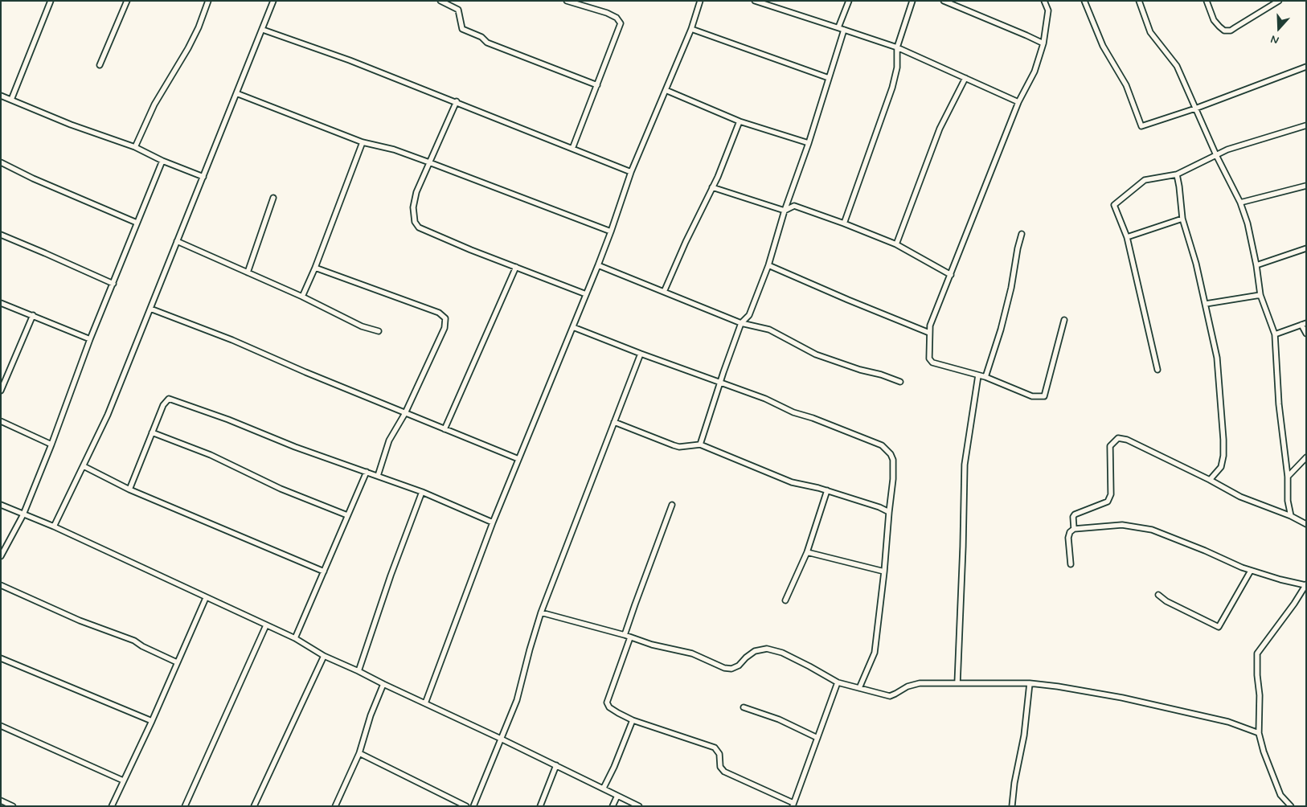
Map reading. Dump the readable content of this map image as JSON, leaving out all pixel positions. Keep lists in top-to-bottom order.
{
  "north": "bottom"
}
